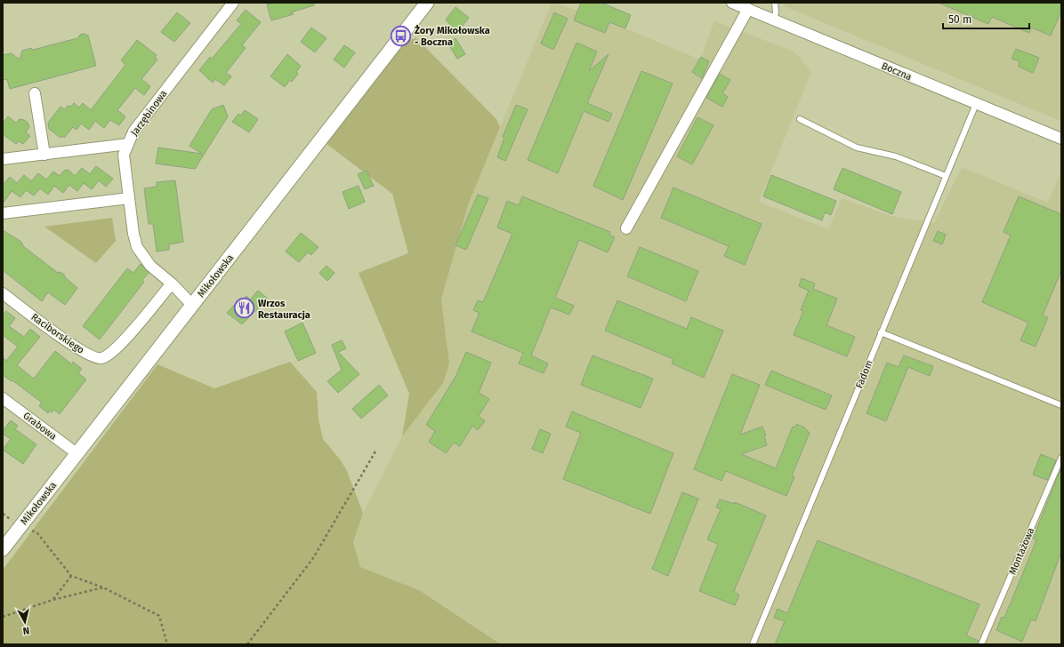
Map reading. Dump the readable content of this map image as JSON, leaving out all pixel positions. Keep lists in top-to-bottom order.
{
  "streets": {
    "street": [
      "Boczna",
      "Jarzębinowa",
      "Mikołowska",
      "Raciborskiego",
      "Grabowa"
    ],
    "lane": ["Fadom", "Montażowa"]
  },
  "crossings": [
    ["Boczna", "Fadom"],
    ["Jarzębinowa", "Mikołowska"],
    ["Jarzębinowa", "Raciborskiego"],
    ["Mikołowska", "Grabowa"]
  ],
  "places": {
    "bus stop": ["Żory Mikołowska - Boczna"],
    "restaurant": ["Wrzos Restauracja"]
  },
  "scale_bar": "50 m",
  "north": "bottom"
}
